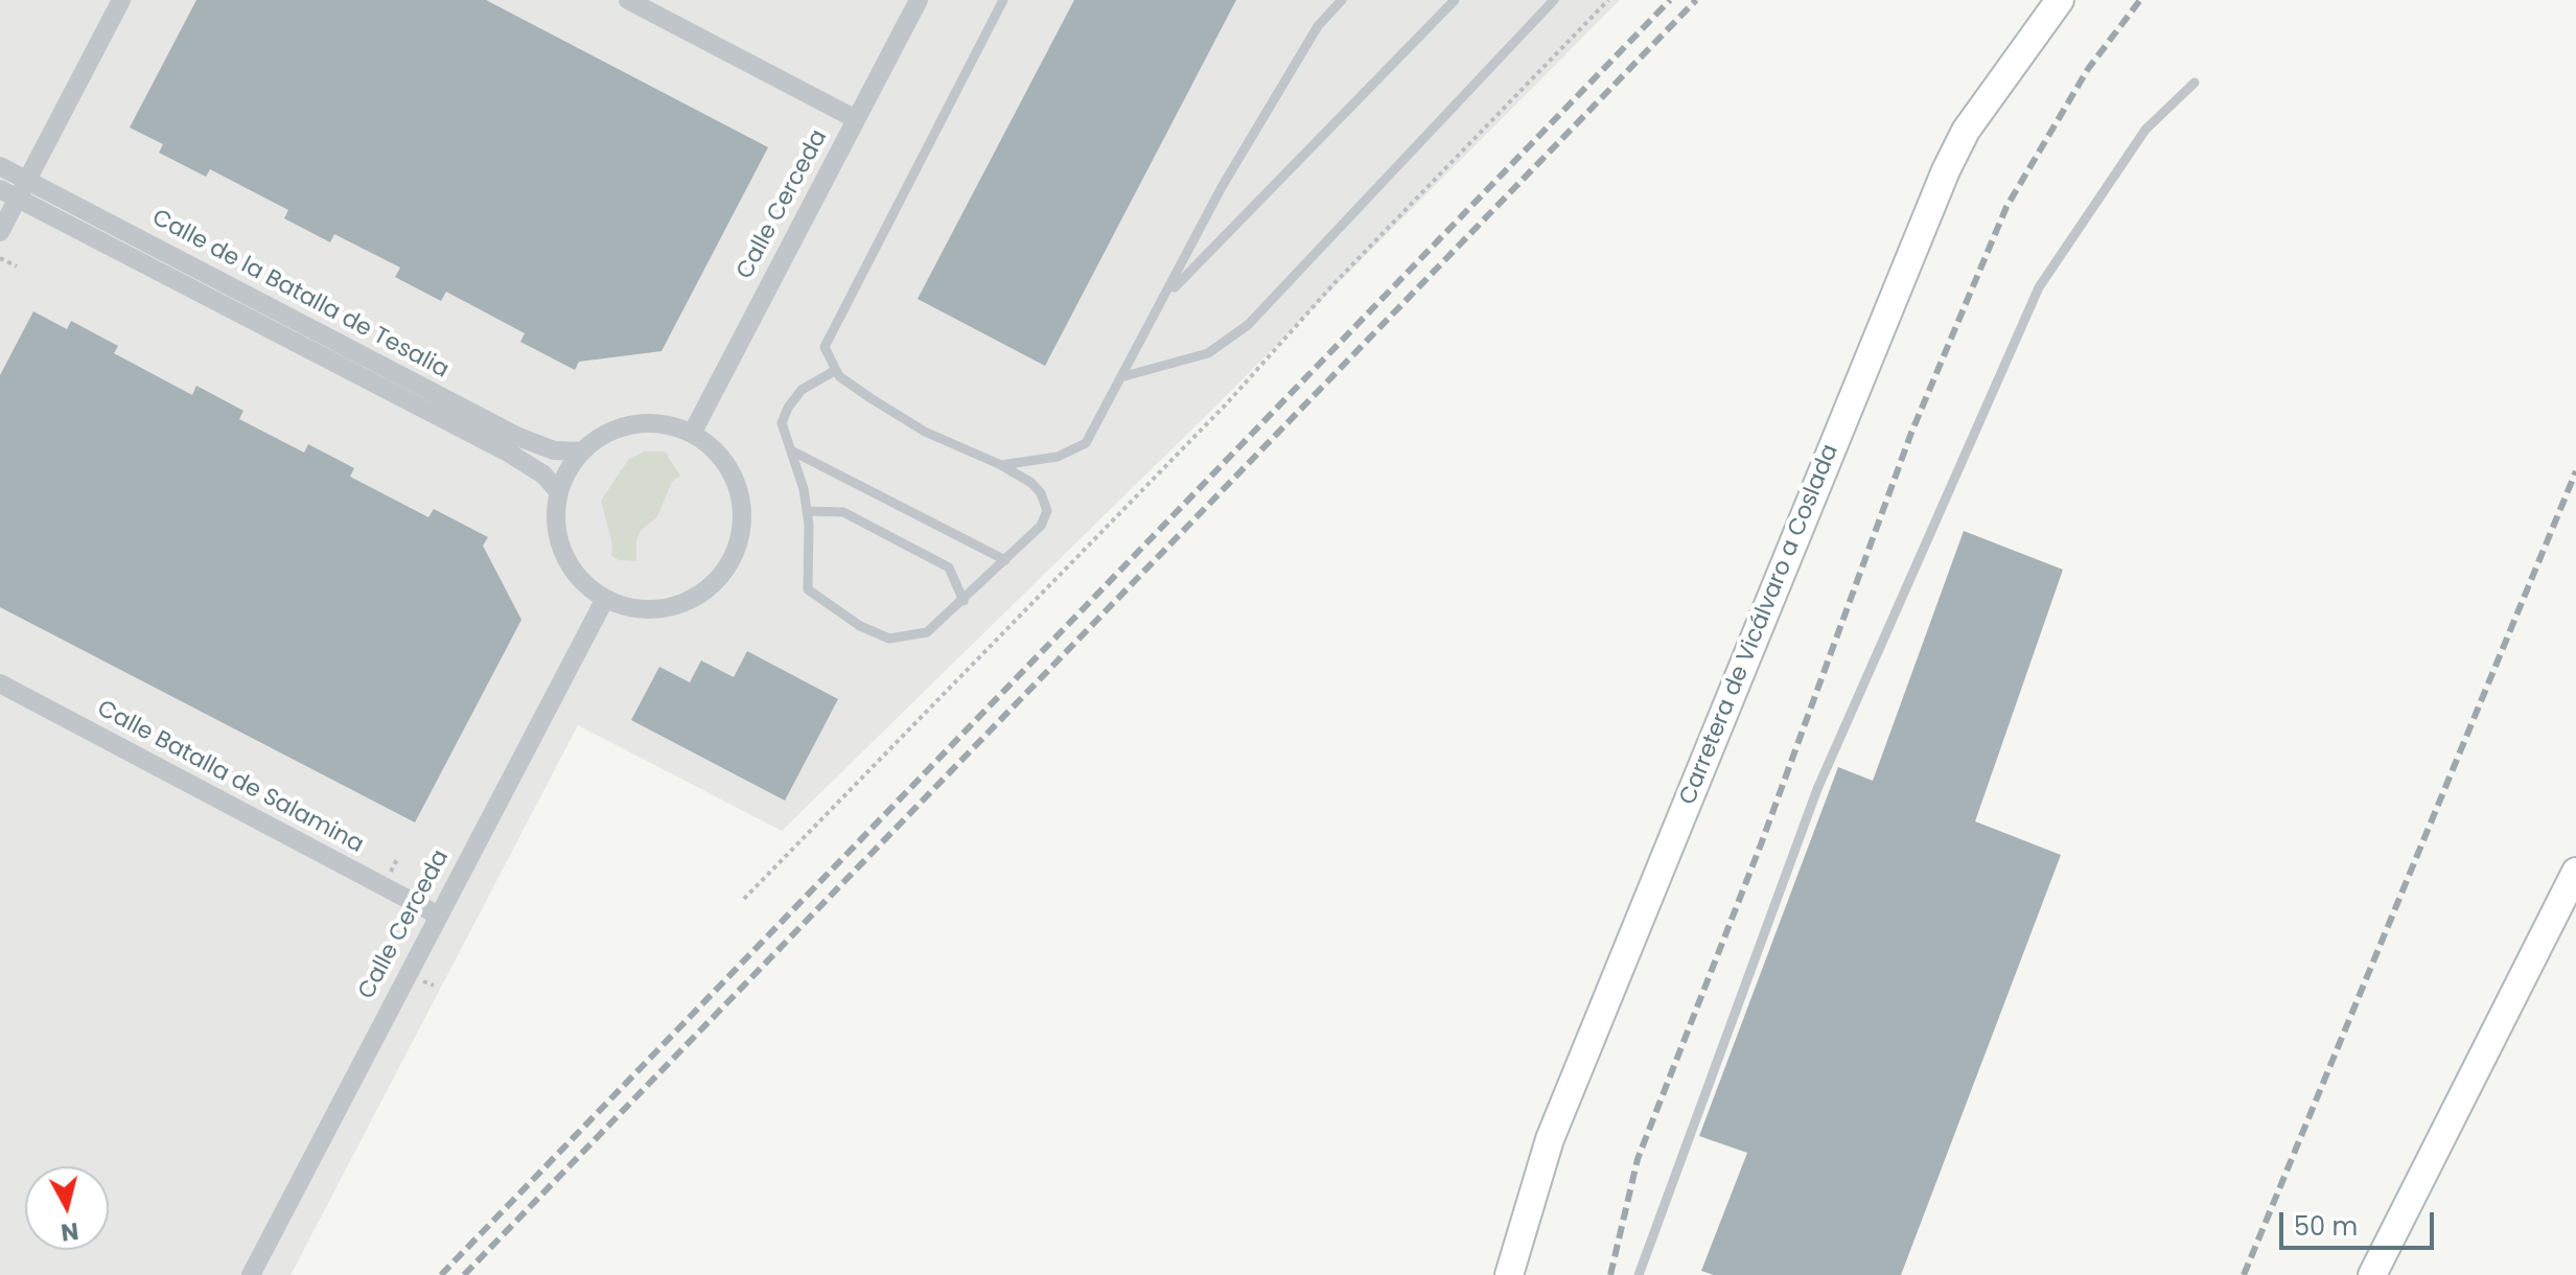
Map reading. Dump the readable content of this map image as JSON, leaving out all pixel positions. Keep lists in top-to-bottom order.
{
  "streets": {
    "street": [
      "Calle Cerceda",
      "Calle de la Batalla de Tesalia",
      "Carretera de Vicálvaro a Coslada",
      "Calle Batalla de Salamina"
    ]
  },
  "crossings": [
    ["Calle Cerceda", "Calle de la Batalla de Tesalia"],
    ["Calle Cerceda", "Calle Batalla de Salamina"]
  ],
  "scale_bar": "50 m",
  "north": "bottom"
}
